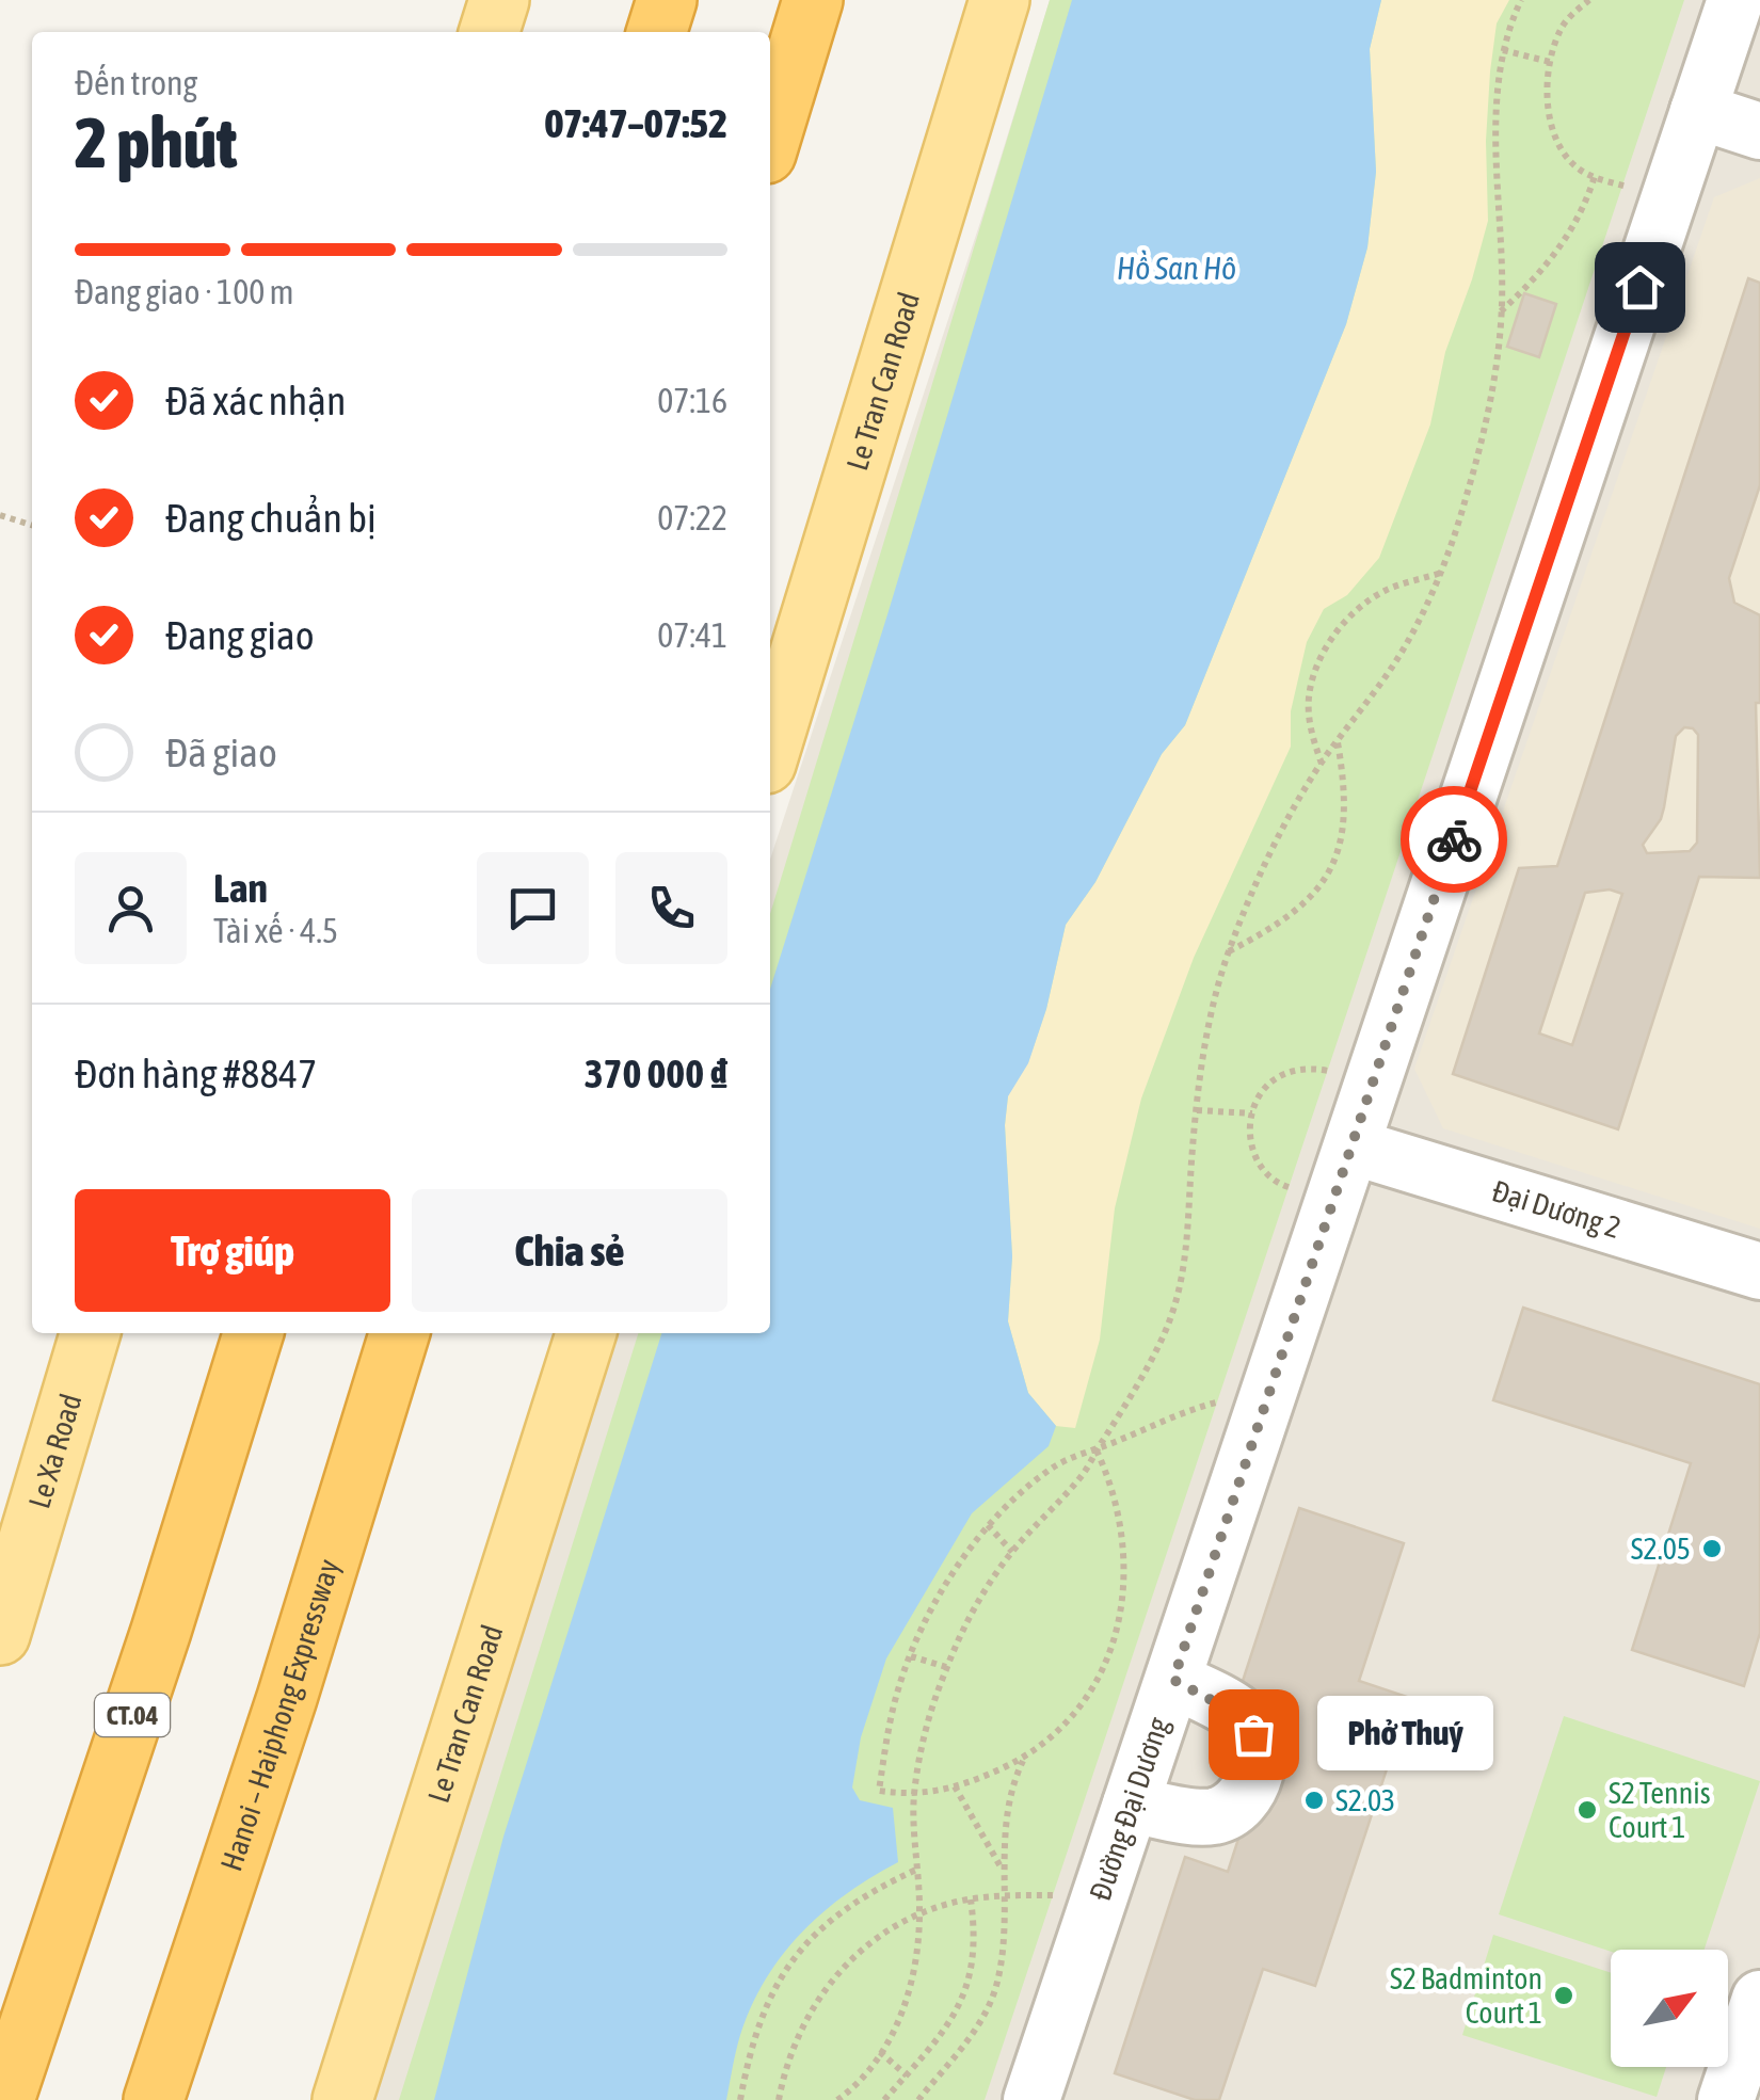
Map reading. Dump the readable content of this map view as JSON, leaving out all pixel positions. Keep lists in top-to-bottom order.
{
  "streets": {
    "highway": ["CT.04", "Hanoi – Haiphong Expressway"],
    "main road": ["Le Tran Can Road", "Le Xa Road"],
    "street": ["Đại Dương 2", "Đường Đại Dương"]
  },
  "crossings": [
    ["Đại Dương 2", "Đường Đại Dương"]
  ],
  "water": ["Hồ San Hô"],
  "places": [
    "S2.05",
    "Phở Thuý",
    "S2.03",
    "S2 Tennis Court 1",
    "S2 Badminton Court 1"
  ],
  "north": "top right",
  "page": {
    "heading": ["2 phút", "Đến trong", "07:47–07:52"],
    "panel": [
      "Lan",
      "Tài xế · 4.5",
      "Đơn hàng #8847",
      "370 000 ₫"
    ],
    "bar": "Đang giao · 100 m",
    "list": [
      ["Đã xác nhận", "07:16"],
      ["Đang chuẩn bị", "07:22"],
      ["Đang giao", "07:41"],
      "Đã giao"
    ],
    "buttons": ["Trợ giúp", "Chia sẻ"],
    "bubble": "Phở Thuý"
  }
}
